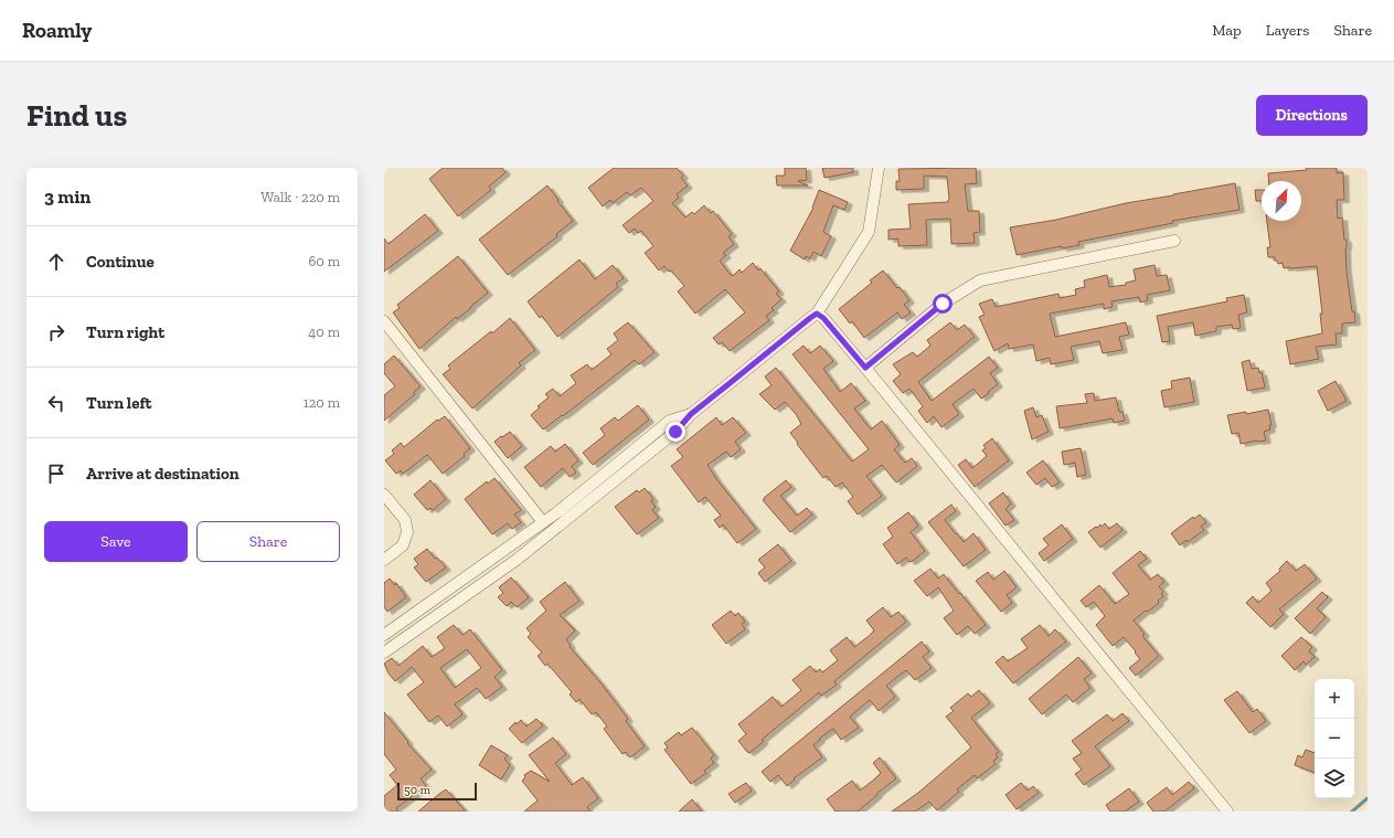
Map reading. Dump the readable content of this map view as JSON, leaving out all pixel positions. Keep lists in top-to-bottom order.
{
  "scale_bar": "50 m",
  "north": "top right",
  "page": {
    "header": "Roamly",
    "nav": ["Map", "Layers", "Share"],
    "buttons": [
      "Directions",
      ["Save", "Share"]
    ],
    "title": "Find us",
    "heading": ["3 min", "Walk · 220 m"],
    "list": [
      ["Continue", "60 m"],
      ["Turn right", "40 m"],
      ["Turn left", "120 m"],
      "Arrive at destination"
    ],
    "map_buttons": ["+", "−"],
    "scale": "50 m"
  }
}
